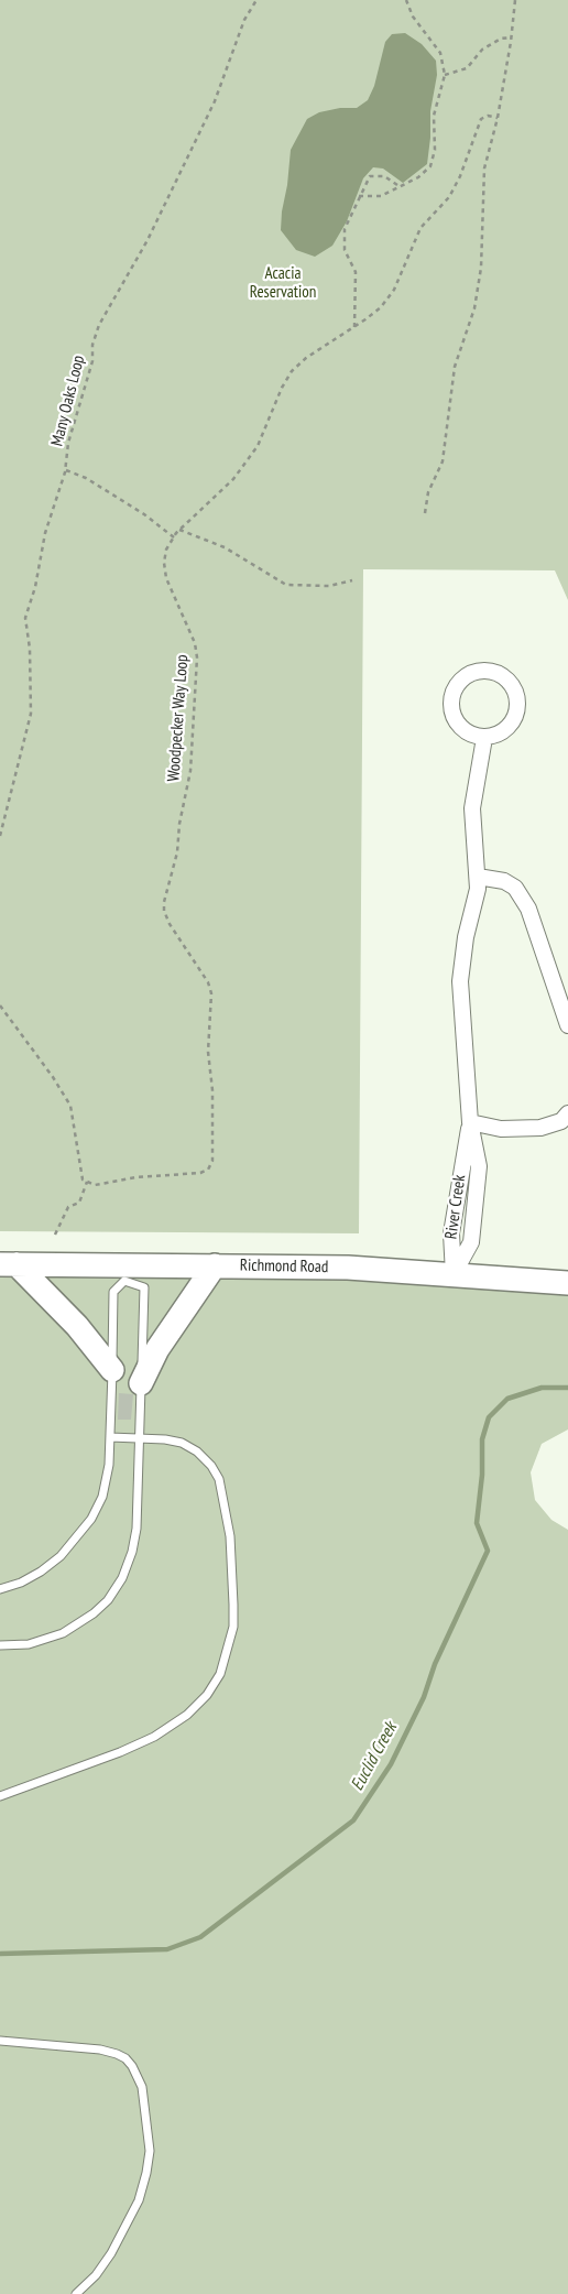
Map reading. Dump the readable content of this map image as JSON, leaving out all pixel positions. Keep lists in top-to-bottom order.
{
  "streets": {
    "main road": ["Richmond Road"],
    "street": ["River Creek"],
    "path": ["Many Oaks Loop", "Woodpecker Way Loop"]
  },
  "crossings": [
    ["River Creek", "Richmond Road"]
  ],
  "water": ["Euclid Creek"],
  "parks": ["Acacia Reservation"]
}
